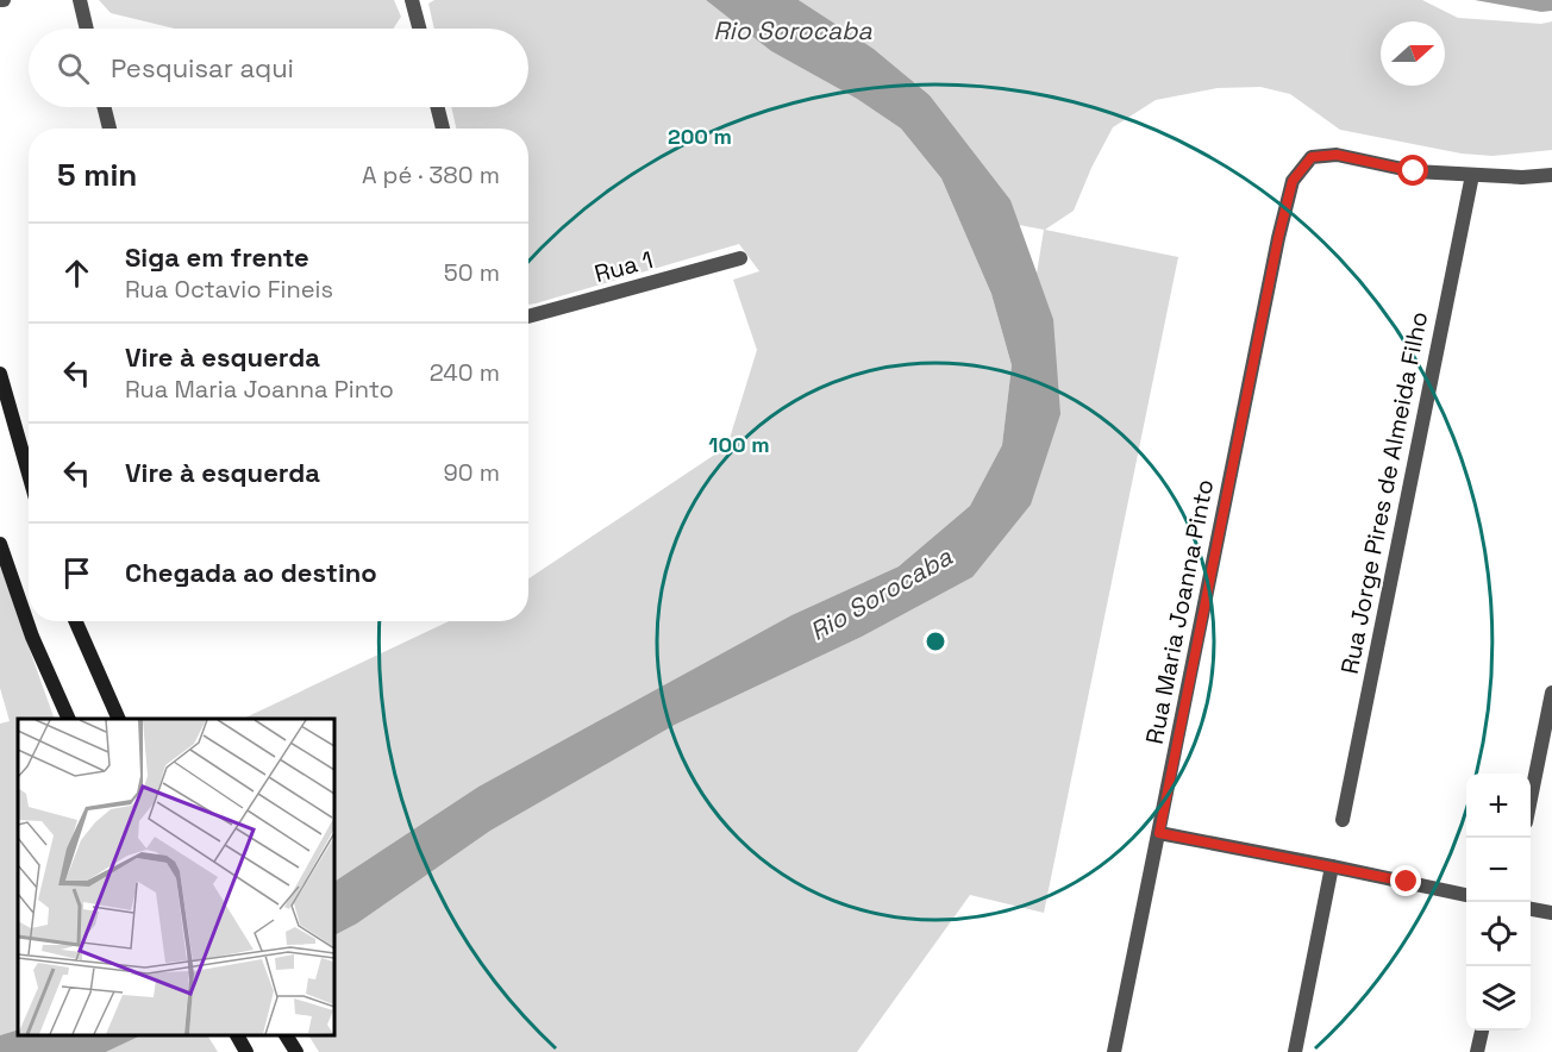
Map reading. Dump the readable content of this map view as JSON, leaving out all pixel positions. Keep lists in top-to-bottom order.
{
  "streets": {
    "street": ["Rua 1", "Rua Jorge Pires de Almeida Filho", "Rua Maria Joanna Pinto"]
  },
  "crossings": [
    ["Rua Jorge Pires de Almeida Filho", "Rua Maria Joanna Pinto"]
  ],
  "water": ["Rio Sorocaba"],
  "north": "right",
  "page": {
    "search": "Pesquisar aqui",
    "heading": ["5 min", "A pé · 380 m"],
    "list": [
      ["Siga em frente", "Rua Octavio Fineis", "50 m"],
      ["Vire à esquerda", "Rua Maria Joanna Pinto", "240 m"],
      ["Vire à esquerda", "90 m"],
      "Chegada ao destino"
    ],
    "map_buttons": ["+", "−"]
  },
  "rings": ["200 m", "100 m"]
}
